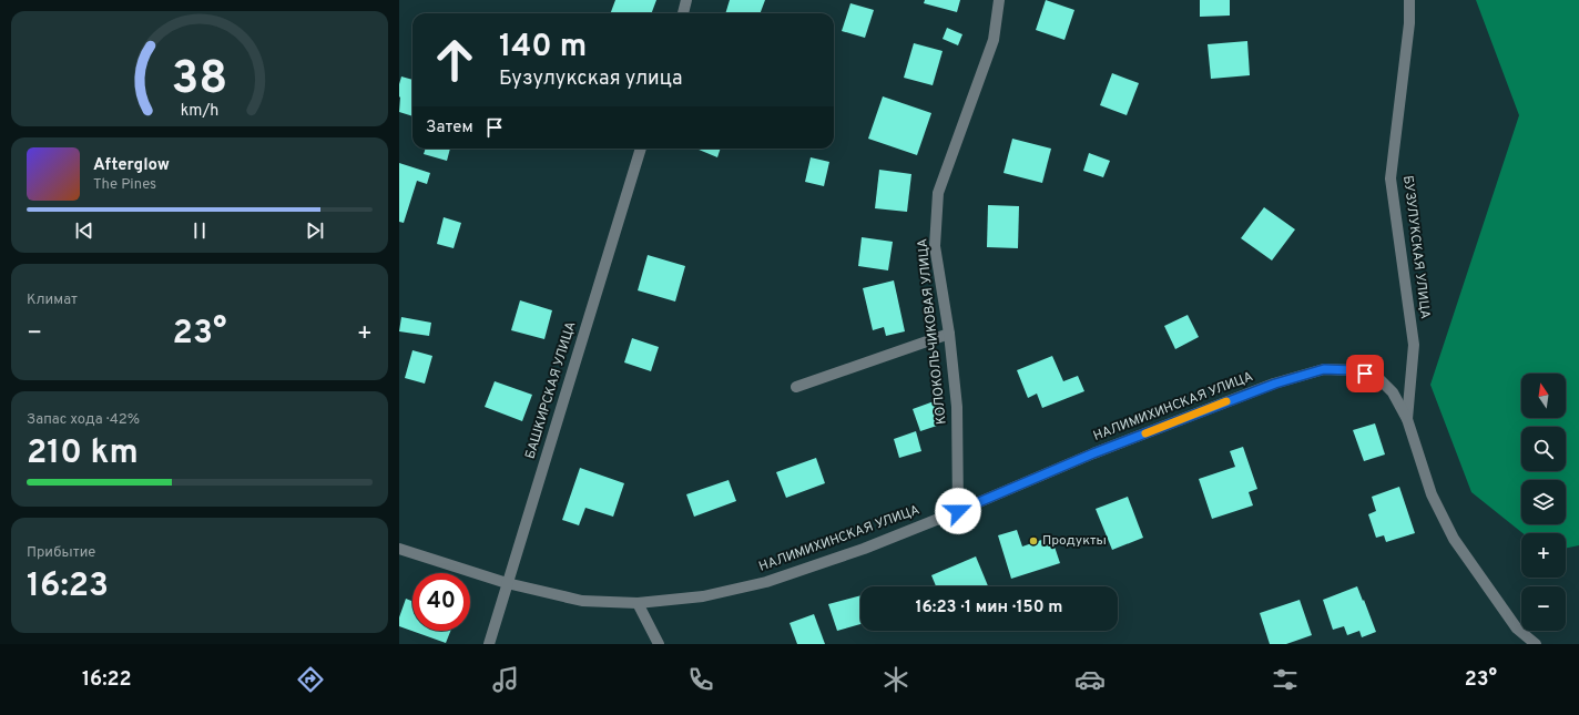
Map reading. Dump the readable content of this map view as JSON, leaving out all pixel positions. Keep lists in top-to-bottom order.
{
  "streets": {
    "street": [
      "БУЗУЛУКСКАЯ УЛИЦА",
      "КОЛОКОЛЬЧИКОВАЯ УЛИЦА",
      "БАШКИРСКАЯ УЛИЦА",
      "НАЛИМИХИНСКАЯ УЛИЦА"
    ]
  },
  "crossings": [
    ["БУЗУЛУКСКАЯ УЛИЦА", "НАЛИМИХИНСКАЯ УЛИЦА"],
    ["КОЛОКОЛЬЧИКОВАЯ УЛИЦА", "НАЛИМИХИНСКАЯ УЛИЦА"],
    ["БАШКИРСКАЯ УЛИЦА", "НАЛИМИХИНСКАЯ УЛИЦА"]
  ],
  "places": ["Продукты"],
  "north": "top",
  "page": {
    "turn": ["140 m", "Бузулукская улица"],
    "then": "Затем",
    "song": ["Afterglow", "The Pines"],
    "tile": [
      "Климат",
      ["Запас хода · 42%", "210 km"],
      ["Прибытие", "16:23"]
    ],
    "heat": ["−", "23°", "+"],
    "map_buttons": ["+", "−"],
    "limit": "40",
    "trip": "16:23 · 1 мин · 150 m",
    "tabs": ["16:22", "23°"],
    "gauge": ["38", "km/h"]
  }
}
